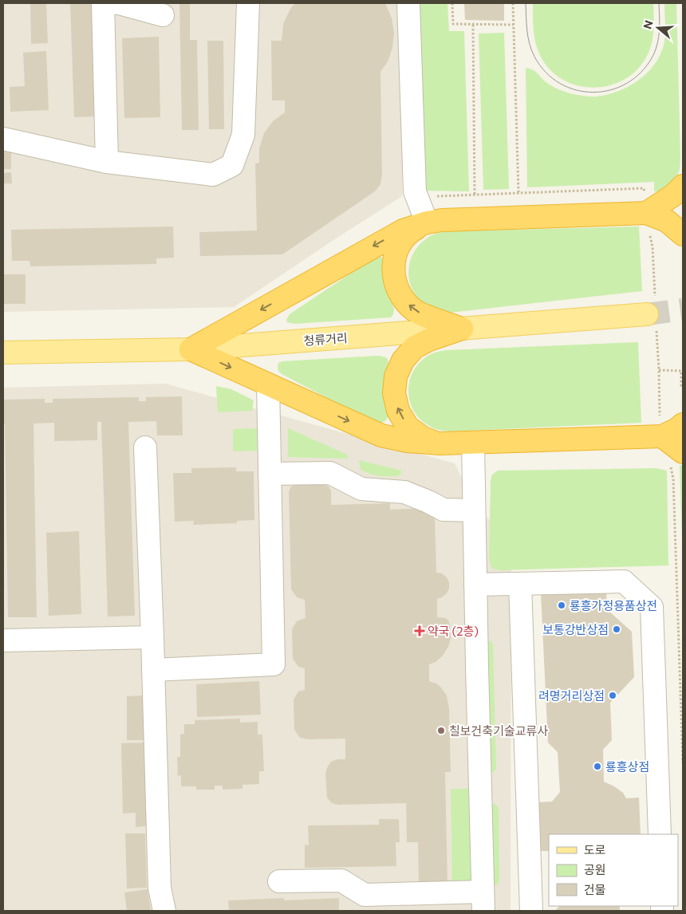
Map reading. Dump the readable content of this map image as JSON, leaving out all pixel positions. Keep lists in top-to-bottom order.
{
  "streets": {
    "main road": ["청류거리"]
  },
  "places": {
    "other": [
      "룡흥가정용품상전",
      "보통강반상점",
      "려명거리상점",
      "칠보건축기술교류사",
      "룡흥상점"
    ],
    "health": ["약국 (2층)"]
  },
  "legend": ["도로", "공원", "건물"],
  "north": "left"
}
